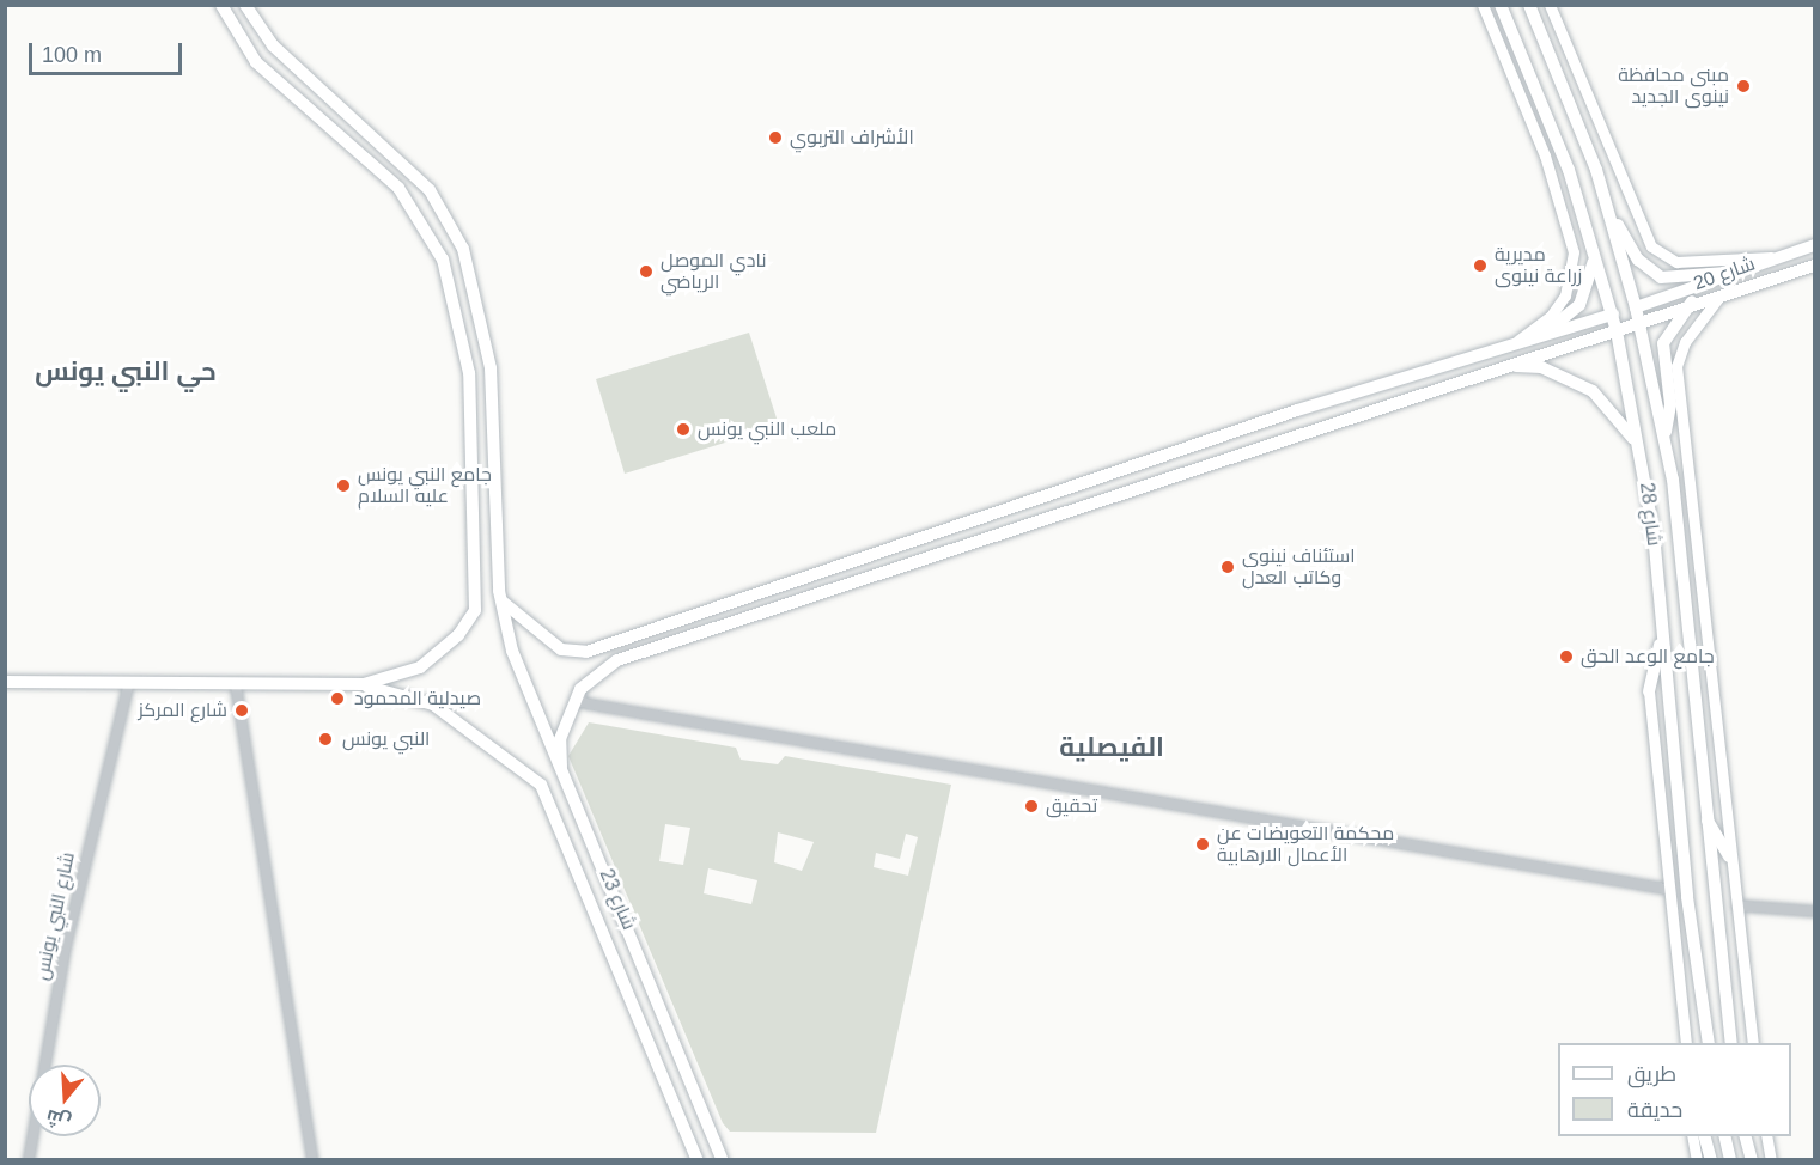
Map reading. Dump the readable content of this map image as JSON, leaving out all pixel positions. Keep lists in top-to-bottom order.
{
  "streets": {
    "main road": ["شارع 20", "شارع 28", "شارع 23"],
    "street": ["شارع النبي يونس"]
  },
  "crossings": [
    ["شارع 20", "شارع 28"]
  ],
  "districts": ["حي النبي يونس", "الفيصلية"],
  "places": [
    "مبنى محافظة نينوى الجديد",
    "الأشراف التربوي",
    "مديرية زراعة نينوى",
    "نادي الموصل الرياضي",
    "ملعب النبي يونس",
    "جامع النبي يونس عليه السلام",
    "استئناف نينوى وكاتب العدل",
    "جامع الوعد الحق",
    "صيدلية المحمود",
    "شارع المركز",
    "النبي يونس",
    "تحقيق",
    "محكمة التعويضات عن الأعمال الارهابية"
  ],
  "legend": ["طريق", "حديقة"],
  "scale_bar": "100 m",
  "north": "bottom"
}
